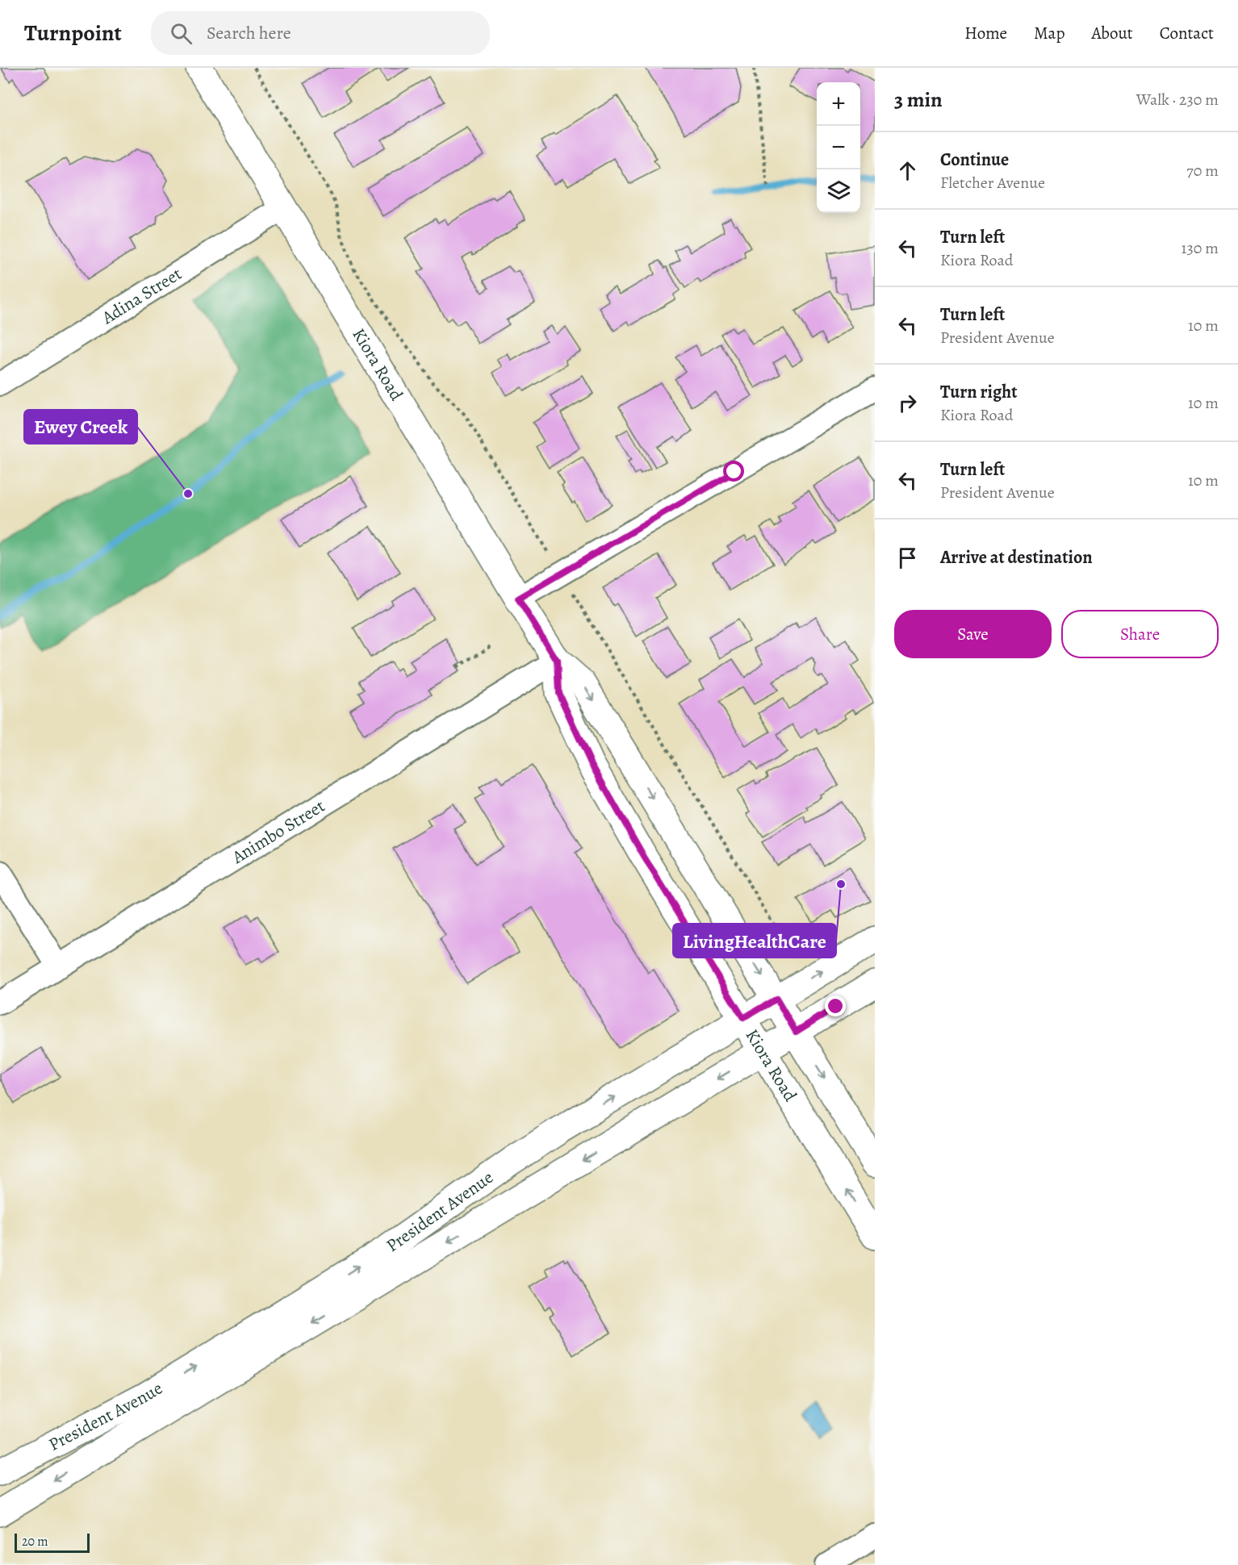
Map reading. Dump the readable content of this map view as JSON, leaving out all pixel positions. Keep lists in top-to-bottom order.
{
  "streets": {
    "main road": ["Kiora Road", "President Avenue"],
    "street": ["Adina Street", "Animbo Street"]
  },
  "crossings": [
    ["Adina Street", "Kiora Road"],
    ["Kiora Road", "Animbo Street"],
    ["Kiora Road", "President Avenue"]
  ],
  "places": ["Ewey Creek", "LivingHealthCare"],
  "scale_bar": "20 m",
  "page": {
    "header": "Turnpoint",
    "search": "Search here",
    "nav": [
      "Home",
      "Map",
      "About",
      "Contact"
    ],
    "heading": ["3 min", "Walk · 230 m"],
    "map_buttons": ["+", "−"],
    "list": [
      ["Continue", "Fletcher Avenue", "70 m"],
      ["Turn left", "Kiora Road", "130 m"],
      ["Turn left", "President Avenue", "10 m"],
      ["Turn right", "Kiora Road", "10 m"],
      ["Turn left", "President Avenue", "10 m"],
      "Arrive at destination"
    ],
    "buttons": ["Save", "Share"],
    "scale": "20 m"
  }
}
